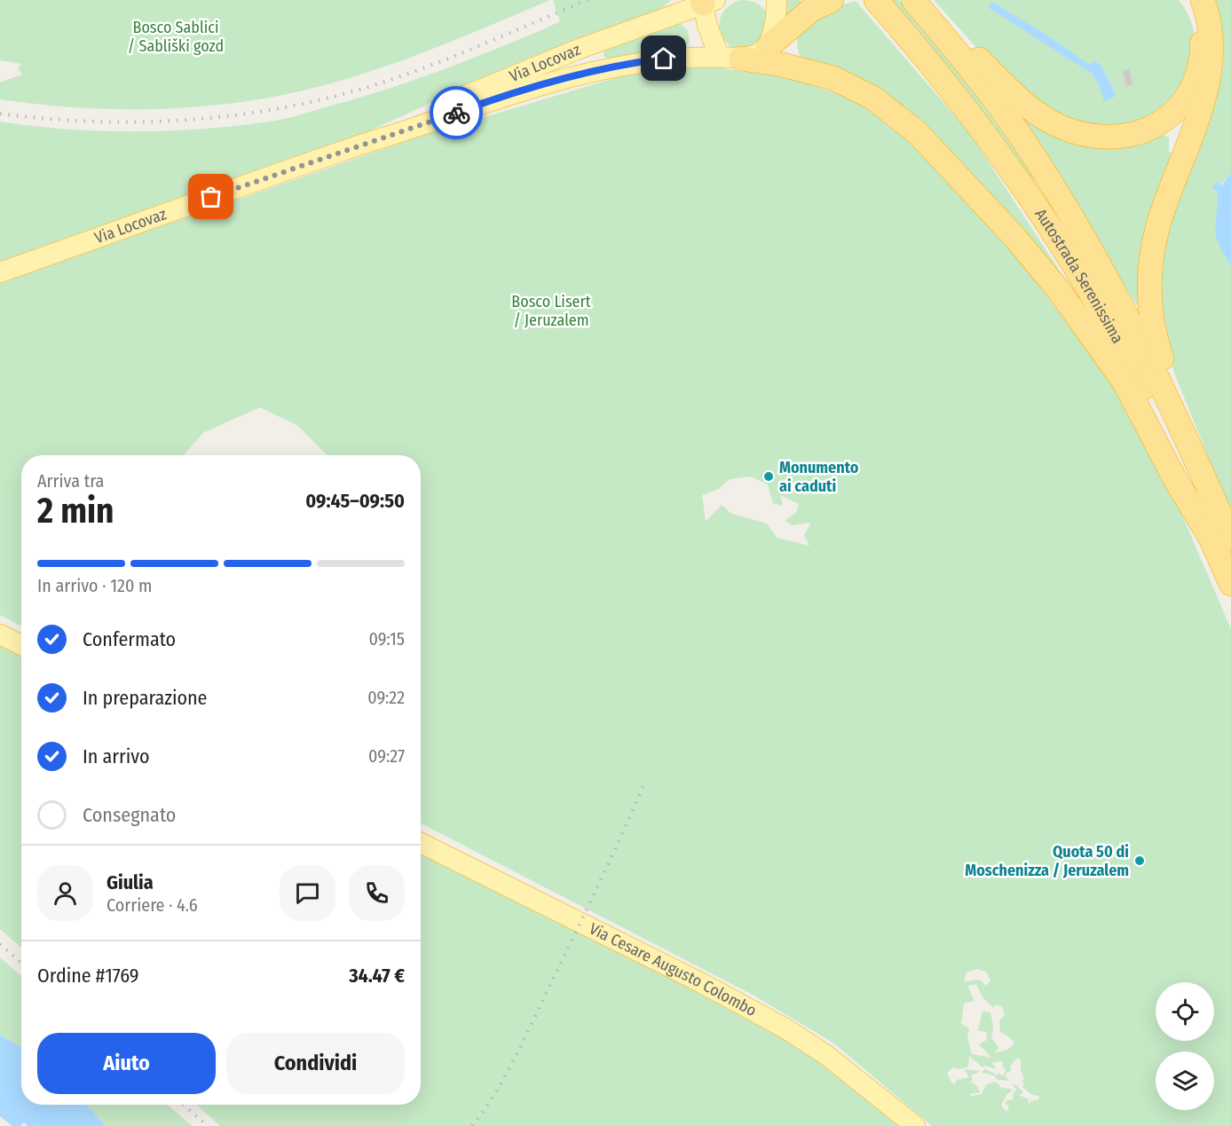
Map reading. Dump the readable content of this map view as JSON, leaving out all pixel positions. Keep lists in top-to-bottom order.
{
  "streets": {
    "highway": ["Autostrada Serenissima"],
    "main road": ["Via Locovaz", "Via Cesare Augusto Colombo"]
  },
  "parks": ["Bosco Sablici / Sabliški gozd", "Bosco Lisert / Jeruzalem"],
  "places": ["Monumento ai caduti", "Quota 50 di Moschenizza / Jeruzalem"],
  "page": {
    "heading": ["2 min", "Arriva tra", "09:45–09:50"],
    "panel": [
      "Giulia",
      "Corriere · 4.6",
      "Ordine #1769",
      "34.47 €"
    ],
    "bar": "In arrivo · 120 m",
    "list": [
      ["Confermato", "09:15"],
      ["In preparazione", "09:22"],
      ["In arrivo", "09:27"],
      "Consegnato"
    ],
    "buttons": ["Aiuto", "Condividi"]
  }
}
